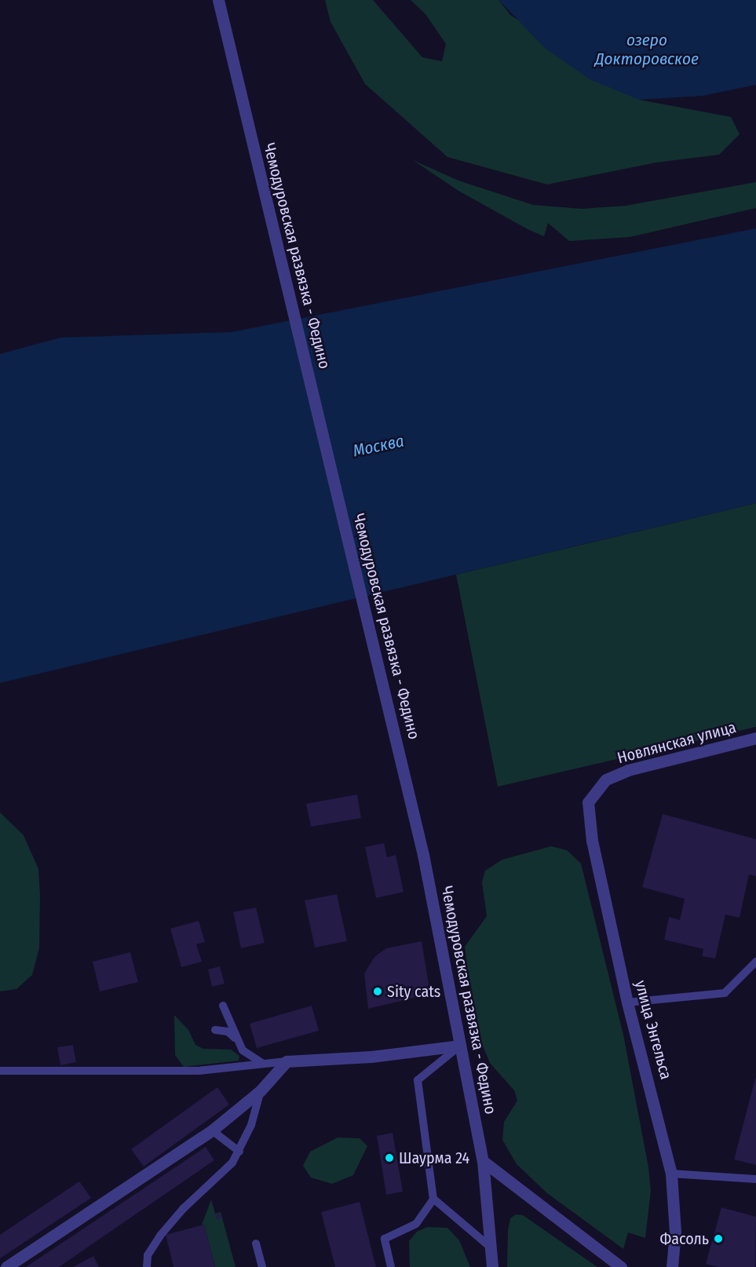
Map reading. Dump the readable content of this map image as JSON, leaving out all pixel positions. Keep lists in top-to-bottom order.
{
  "streets": {
    "street": ["Чемодуровская развязка - Федино", "Новлянская улица", "улица Энгельса"]
  },
  "crossings": [
    ["Новлянская улица", "улица Энгельса"]
  ],
  "water": ["озеро Докторовское", "Москва"],
  "places": ["Sity cats", "Шаурма 24", "Фасоль"]
}
